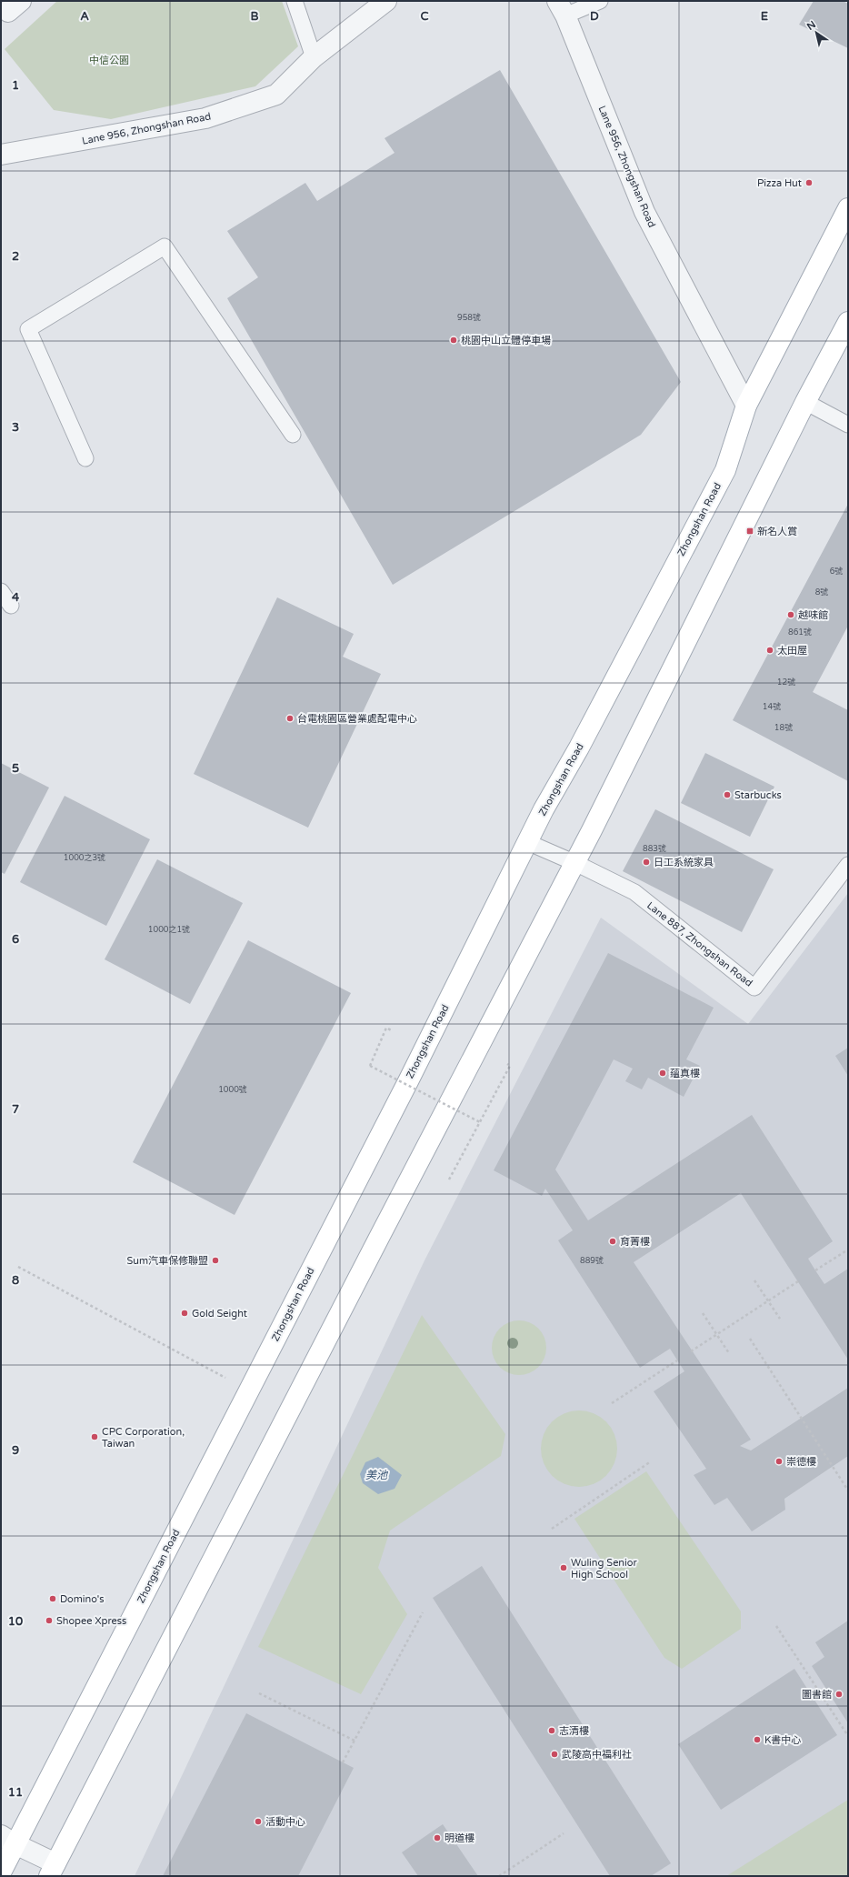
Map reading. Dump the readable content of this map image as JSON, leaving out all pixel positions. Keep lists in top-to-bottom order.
{
  "streets": {
    "main road": ["Zhongshan Road"],
    "street": ["Lane 956, Zhongshan Road"],
    "lane": ["Lane 887, Zhongshan Road"]
  },
  "crossings": [
    ["Lane 956, Zhongshan Road", "Zhongshan Road"],
    ["Zhongshan Road", "Lane 887, Zhongshan Road"]
  ],
  "water": ["美池"],
  "parks": ["中信公園"],
  "places": {
    "other": [
      "Pizza Hut",
      "桃園中山立體停車場",
      "越味館",
      "太田屋",
      "台電桃園區營業處配電中心",
      "Starbucks",
      "日工系統家具",
      "蘊真樓",
      "育菁樓",
      "Sum汽車保修聯盟",
      "Gold Seight",
      "CPC Corporation, Taiwan",
      "崇德樓",
      "Wuling Senior High School",
      "Domino's",
      "Shopee Xpress",
      "圖書館",
      "志清樓",
      "K書中心",
      "武陵高中福利社",
      "活動中心",
      "明道樓"
    ],
    "transit": ["新名人賞"]
  },
  "house_numbers": [
    "958號",
    "6號",
    "8號",
    "861號",
    "12號",
    "14號",
    "18號",
    "883號",
    "1000之3號",
    "1000之1號",
    "1000號",
    "889號"
  ],
  "north": "top left",
  "grid": {
    "columns": [
      "A",
      "B",
      "C",
      "D",
      "E"
    ],
    "rows": [
      "1",
      "2",
      "3",
      "4",
      "5",
      "6",
      "7",
      "8",
      "9",
      "10",
      "11"
    ]
  }
}
